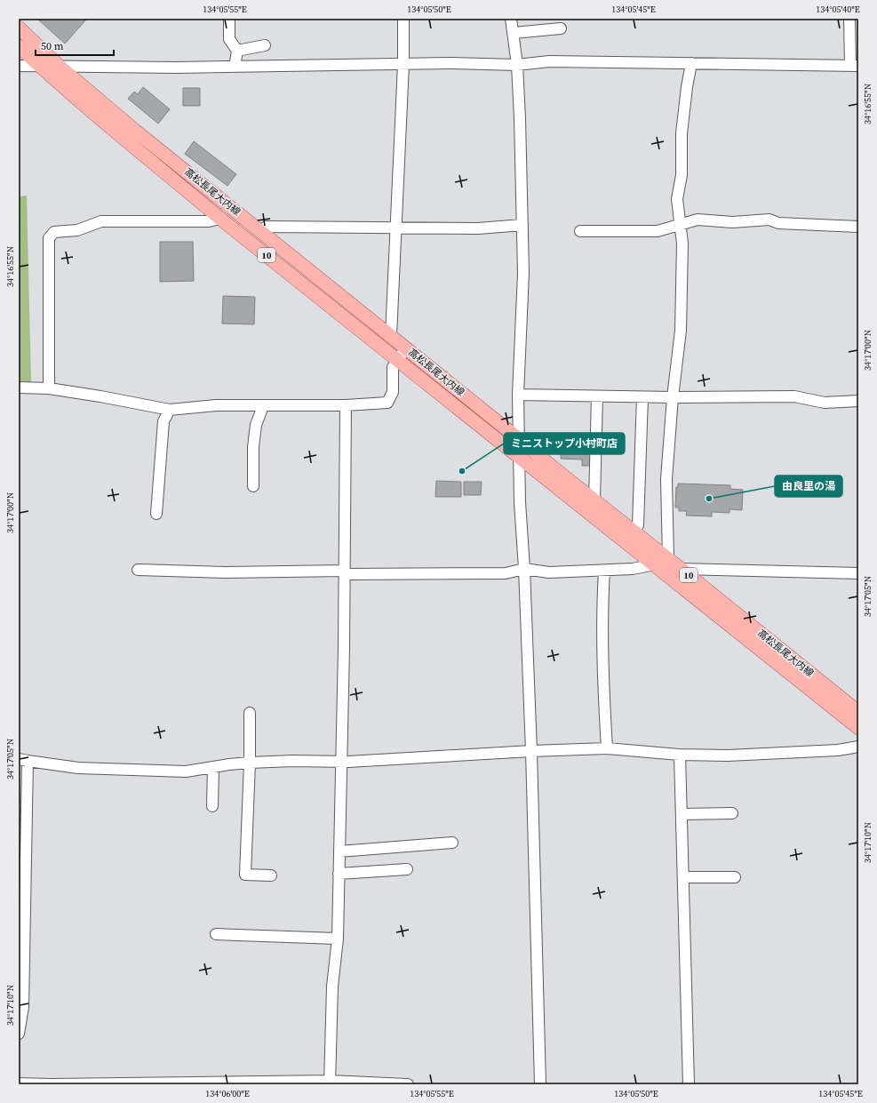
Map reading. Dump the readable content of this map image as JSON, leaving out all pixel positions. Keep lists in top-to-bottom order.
{
  "streets": {
    "main road": ["高松長尾大内線", "10"]
  },
  "places": ["ミニストップ小村町店", "由良里の湯"],
  "scale_bar": "50 m",
  "coordinates": [
    "134°05'55\"E",
    "134°05'50\"E",
    "134°05'45\"E",
    "134°05'40\"E",
    "34°16'55\"N",
    "34°17'00\"N",
    "34°17'05\"N",
    "34°17'10\"N",
    "134°06'00\"E"
  ]
}
